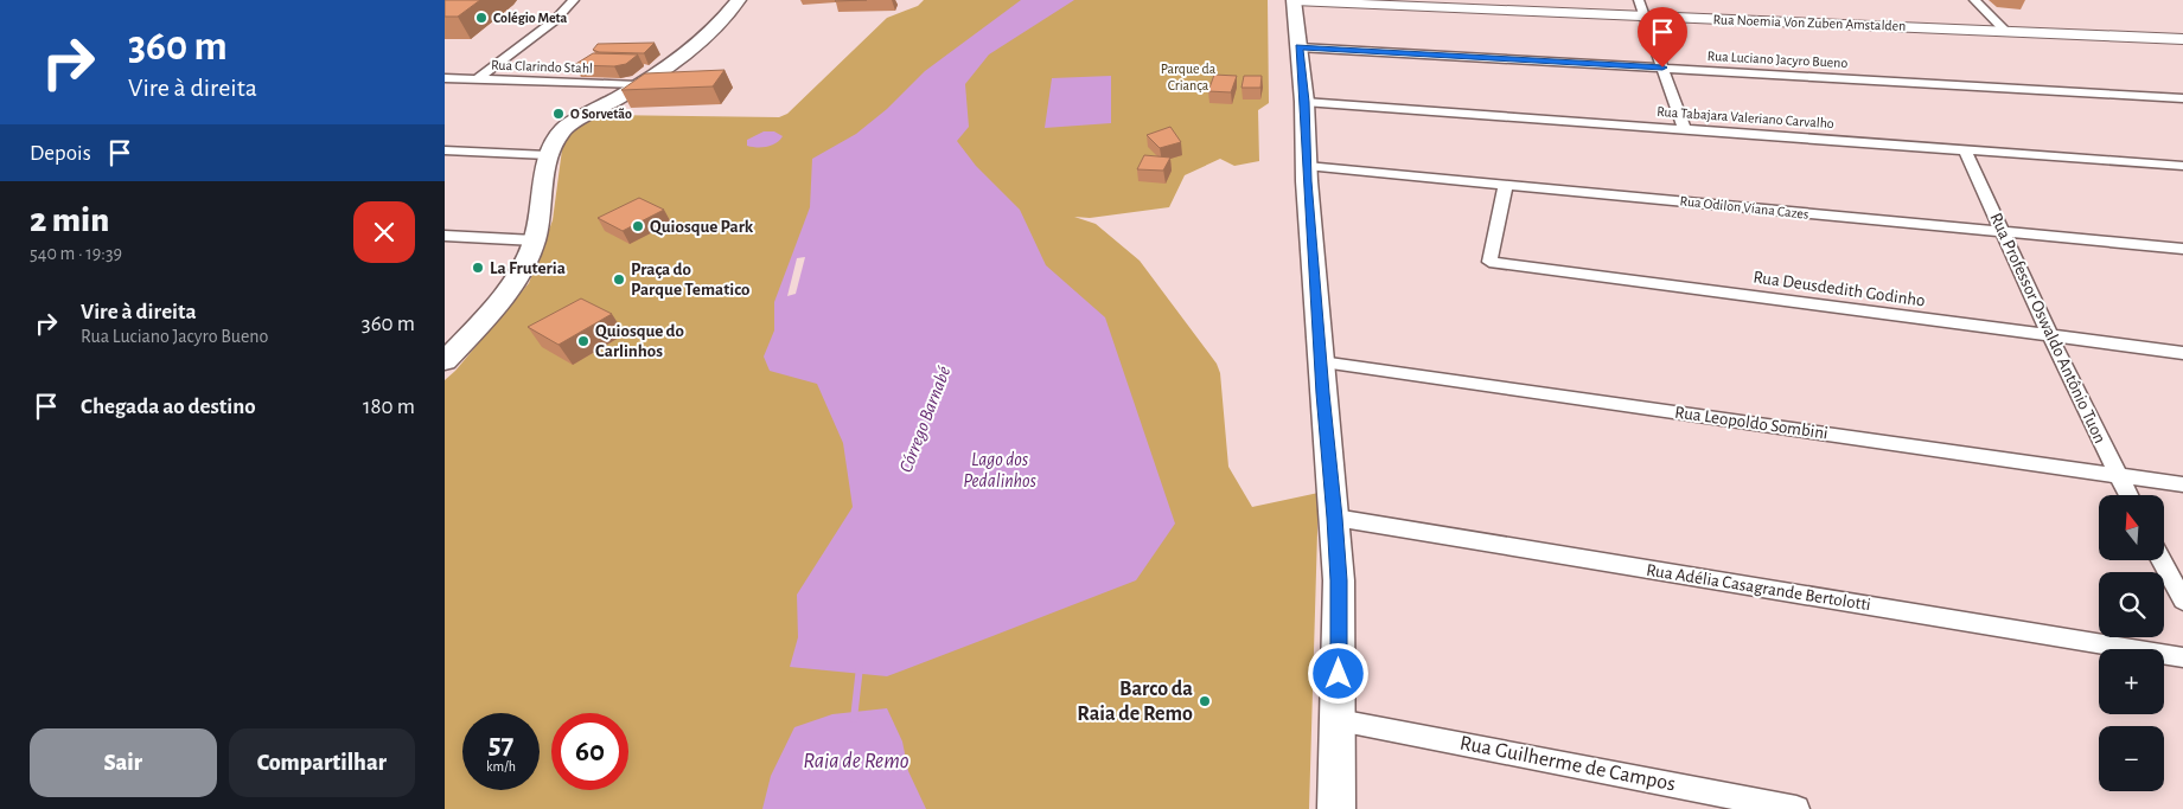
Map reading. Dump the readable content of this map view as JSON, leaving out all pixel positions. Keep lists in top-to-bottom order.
{
  "streets": {
    "main road": ["Rua Noemia Von Zuben Amstalden"],
    "street": [
      "Rua Luciano Jacyro Bueno",
      "Rua Clarindo Stahl",
      "Rua Tabajara Valeriano Carvalho",
      "Rua Odilon Viana Cazes",
      "Rua Deusdedith Godinho",
      "Rua Professor Oswaldo Antônio Tuon",
      "Rua Leopoldo Sombini",
      "Rua Adélia Casagrande Bertolotti",
      "Rua Guilherme de Campos"
    ]
  },
  "crossings": [
    ["Rua Tabajara Valeriano Carvalho", "Rua Professor Oswaldo Antônio Tuon"],
    ["Rua Odilon Viana Cazes", "Rua Deusdedith Godinho"],
    ["Rua Odilon Viana Cazes", "Rua Professor Oswaldo Antônio Tuon"],
    ["Rua Deusdedith Godinho", "Rua Professor Oswaldo Antônio Tuon"],
    ["Rua Professor Oswaldo Antônio Tuon", "Rua Leopoldo Sombini"]
  ],
  "water": ["Córrego Barnabé", "Lago dos Pedalinhos", "Raia de Remo"],
  "parks": ["Parque da Criança"],
  "places": [
    "Colégio Meta",
    "O Sorvetão",
    "Quiosque Park",
    "La Fruteria",
    "Praça do Parque Tematico",
    "Quiosque do Carlinhos",
    "Barco da Raia de Remo"
  ],
  "north": "top",
  "page": {
    "turn": ["360 m", "Vire à direita"],
    "then": "Depois",
    "heading": ["2 min", "540 m · 19:39"],
    "list": [
      {
        "name": "Vire à direita",
        "note": "Rua Luciano Jacyro Bueno",
        "value": "360 m"
      },
      {
        "name": "Chegada ao destino",
        "value": "180 m"
      }
    ],
    "map_buttons": ["+", "−"],
    "speed": "57 km/h",
    "limit": "60",
    "buttons": ["Sair", "Compartilhar"]
  }
}
